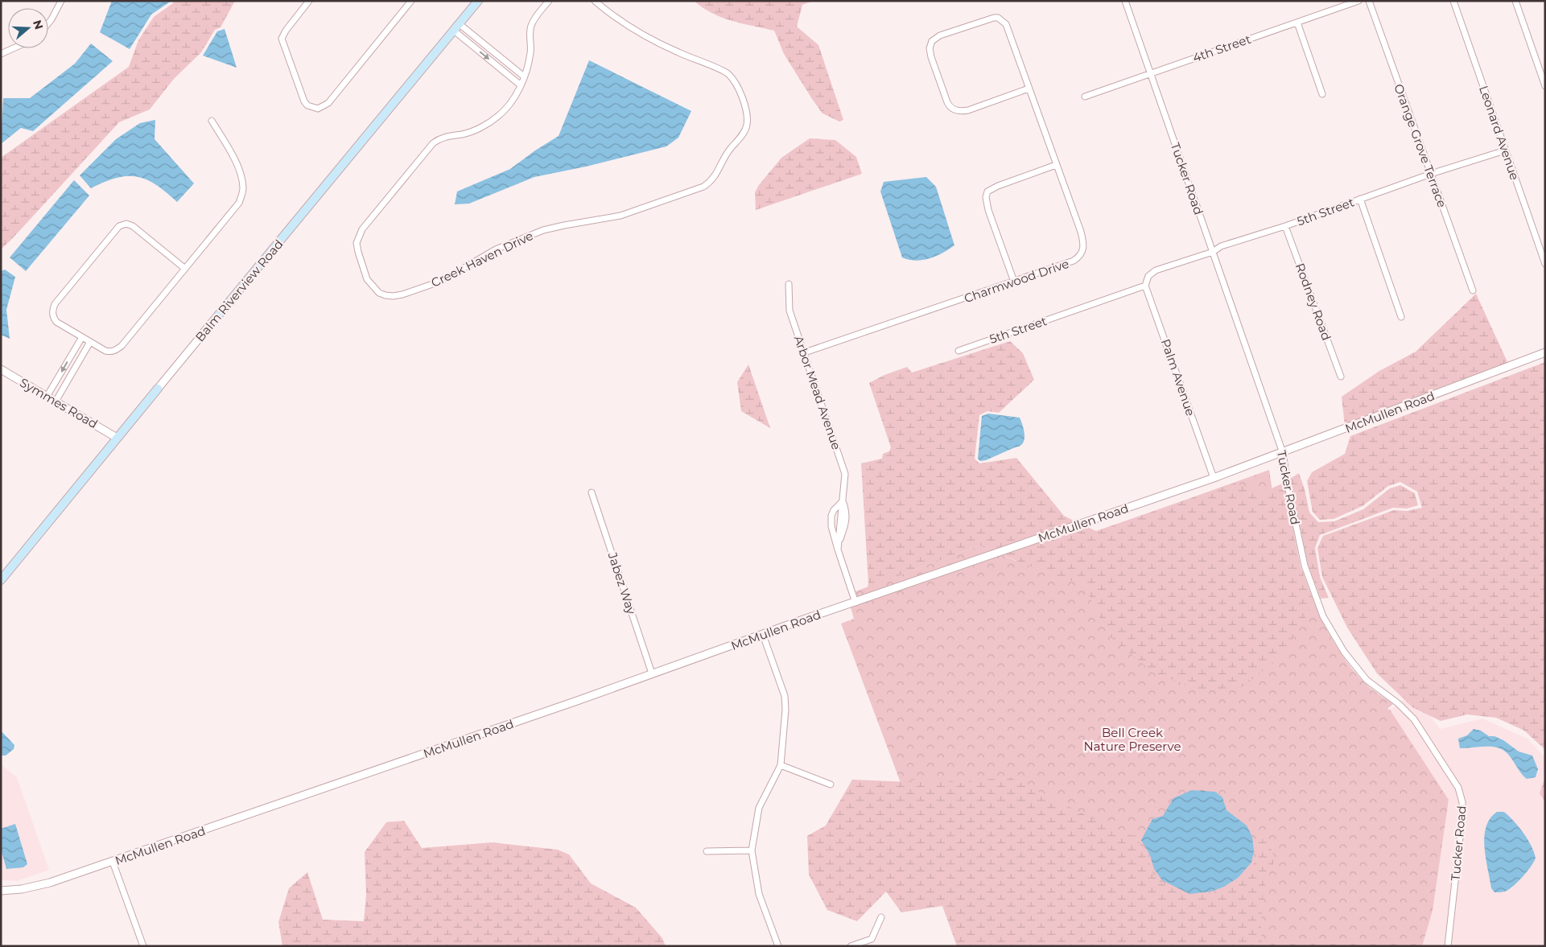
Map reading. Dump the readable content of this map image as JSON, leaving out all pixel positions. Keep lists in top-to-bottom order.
{
  "streets": {
    "main road": ["Balm Riverview Road"],
    "street": [
      "4th Street",
      "Leonard Avenue",
      "Orange Grove Terrace",
      "Tucker Road",
      "5th Street",
      "Creek Haven Drive",
      "Charmwood Drive",
      "Rodney Road",
      "Palm Avenue",
      "Arbor Mead Avenue",
      "Symmes Road",
      "McMullen Road",
      "Jabez Way"
    ]
  },
  "crossings": [
    ["4th Street", "Tucker Road"],
    ["Leonard Avenue", "5th Street"],
    ["Orange Grove Terrace", "5th Street"],
    ["Tucker Road", "5th Street"],
    ["Tucker Road", "McMullen Road"],
    ["5th Street", "Rodney Road"],
    ["5th Street", "Palm Avenue"],
    ["Charmwood Drive", "Arbor Mead Avenue"],
    ["Balm Riverview Road", "Symmes Road"],
    ["Palm Avenue", "McMullen Road"],
    ["Arbor Mead Avenue", "McMullen Road"],
    ["McMullen Road", "Jabez Way"]
  ],
  "parks": ["Bell Creek Nature Preserve"],
  "north": "right"
}
